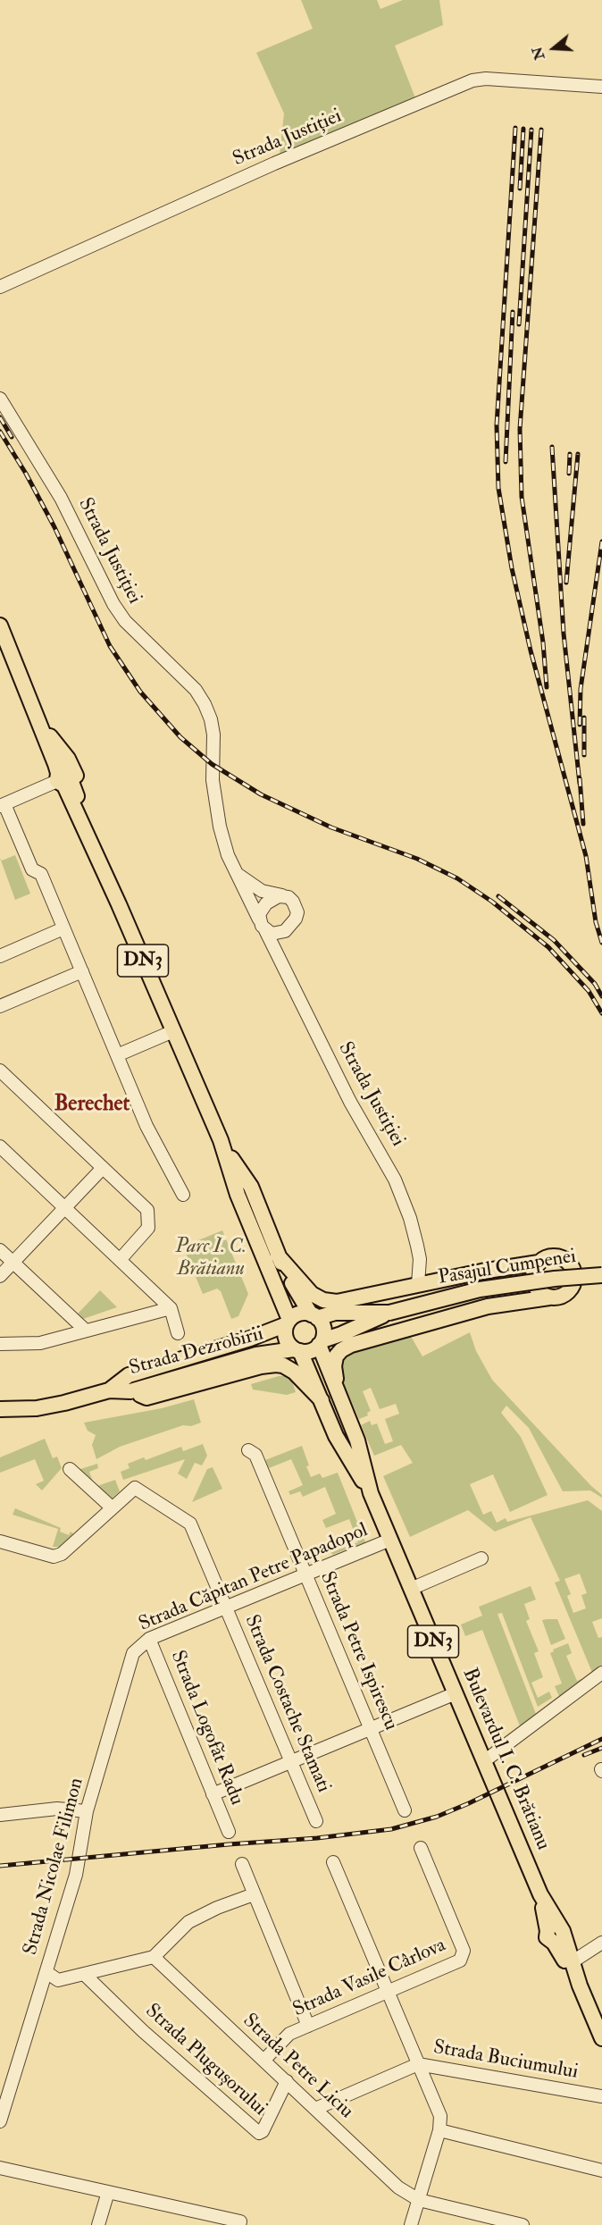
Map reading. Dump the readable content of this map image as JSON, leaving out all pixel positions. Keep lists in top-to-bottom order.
{
  "streets": {
    "main road": [
      "DN3",
      "Pasajul Cumpenei",
      "Strada Dezrobirii",
      "Bulevardul I. C. Brătianu"
    ],
    "street": [
      "Strada Justiției",
      "Strada Căpitan Petre Papadopol",
      "Strada Petre Ispirescu",
      "Strada Costache Stamati",
      "Strada Logofăt Radu",
      "Strada Nicolae Filimon",
      "Strada Vasile Cârlova",
      "Strada Plugușorului",
      "Strada Buciumului",
      "Strada Petre Liciu"
    ]
  },
  "crossings": [
    ["DN3", "Strada Dezrobirii"],
    ["DN3", "Bulevardul I. C. Brătianu"],
    ["Strada Dezrobirii", "Bulevardul I. C. Brătianu"],
    ["Strada Căpitan Petre Papadopol", "Strada Petre Ispirescu"],
    ["Strada Căpitan Petre Papadopol", "Strada Costache Stamati"],
    ["Strada Căpitan Petre Papadopol", "Strada Logofăt Radu"],
    ["Strada Căpitan Petre Papadopol", "Bulevardul I. C. Brătianu"],
    ["Strada Căpitan Petre Papadopol", "Strada Nicolae Filimon"],
    ["Strada Vasile Cârlova", "Strada Petre Liciu"],
    ["Strada Plugușorului", "Strada Petre Liciu"],
    ["Strada Buciumului", "Strada Petre Liciu"]
  ],
  "districts": ["Berechet"],
  "parks": ["Parc I. C. Brătianu"],
  "north": "left"
}
